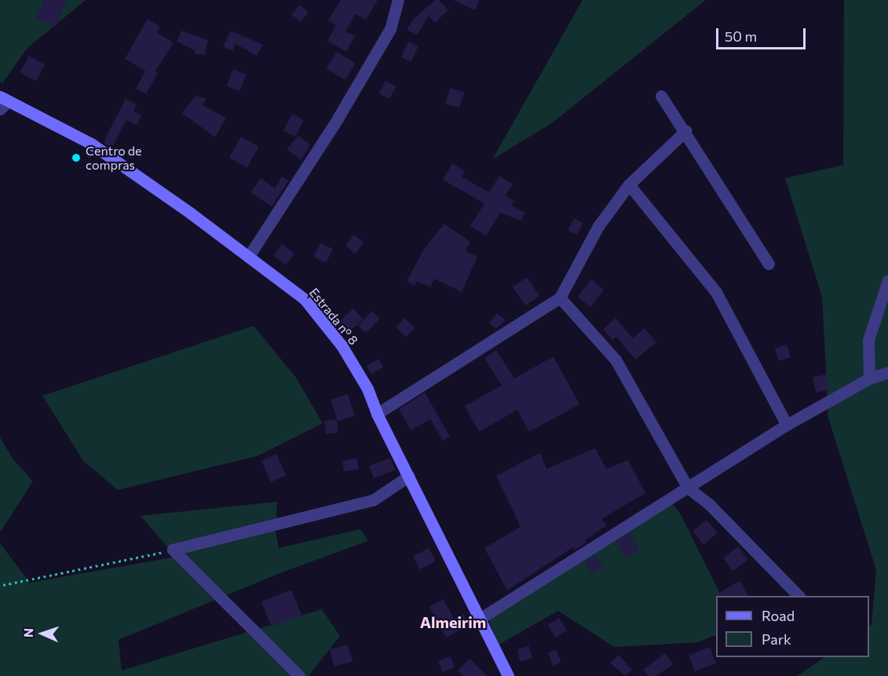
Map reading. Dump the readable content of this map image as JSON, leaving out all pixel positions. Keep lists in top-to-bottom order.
{
  "streets": {
    "main road": ["Estrada nº 8"]
  },
  "districts": ["Almeirim"],
  "places": ["Centro de compras"],
  "legend": ["Road", "Park"],
  "scale_bar": "50 m",
  "north": "left"
}
